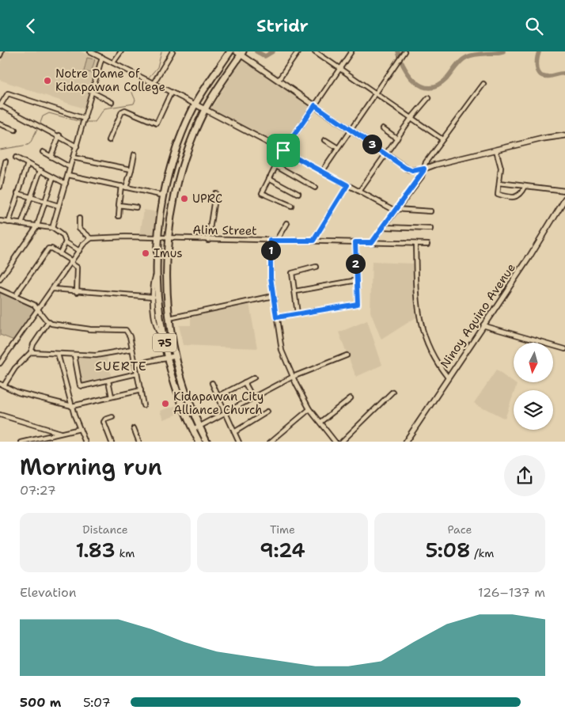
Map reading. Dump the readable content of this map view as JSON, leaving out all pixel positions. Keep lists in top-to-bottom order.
{
  "streets": {
    "highway": ["75"],
    "main road": ["Ninoy Aquino Avenue"],
    "street": ["Alim Street"]
  },
  "crossings": [
    ["Alim Street", "75"]
  ],
  "districts": ["SUERTE"],
  "places": [
    "Notre Dame of Kidapawan College",
    "UPRC",
    "Imus",
    "Kidapawan City Alliance Church"
  ],
  "north": "bottom",
  "page": {
    "header": "Stridr",
    "pins": ["3", "1", "2"],
    "heading": ["Morning run", "07:27"],
    "stats": [
      ["Distance", "1.83 km"],
      ["Time", "9:24"],
      ["Pace", "5:08 /km"]
    ],
    "chart": ["Elevation", "126–137 m"],
    "list": [
      {
        "name": "500 m",
        "note": "5:07"
      }
    ]
  }
}
